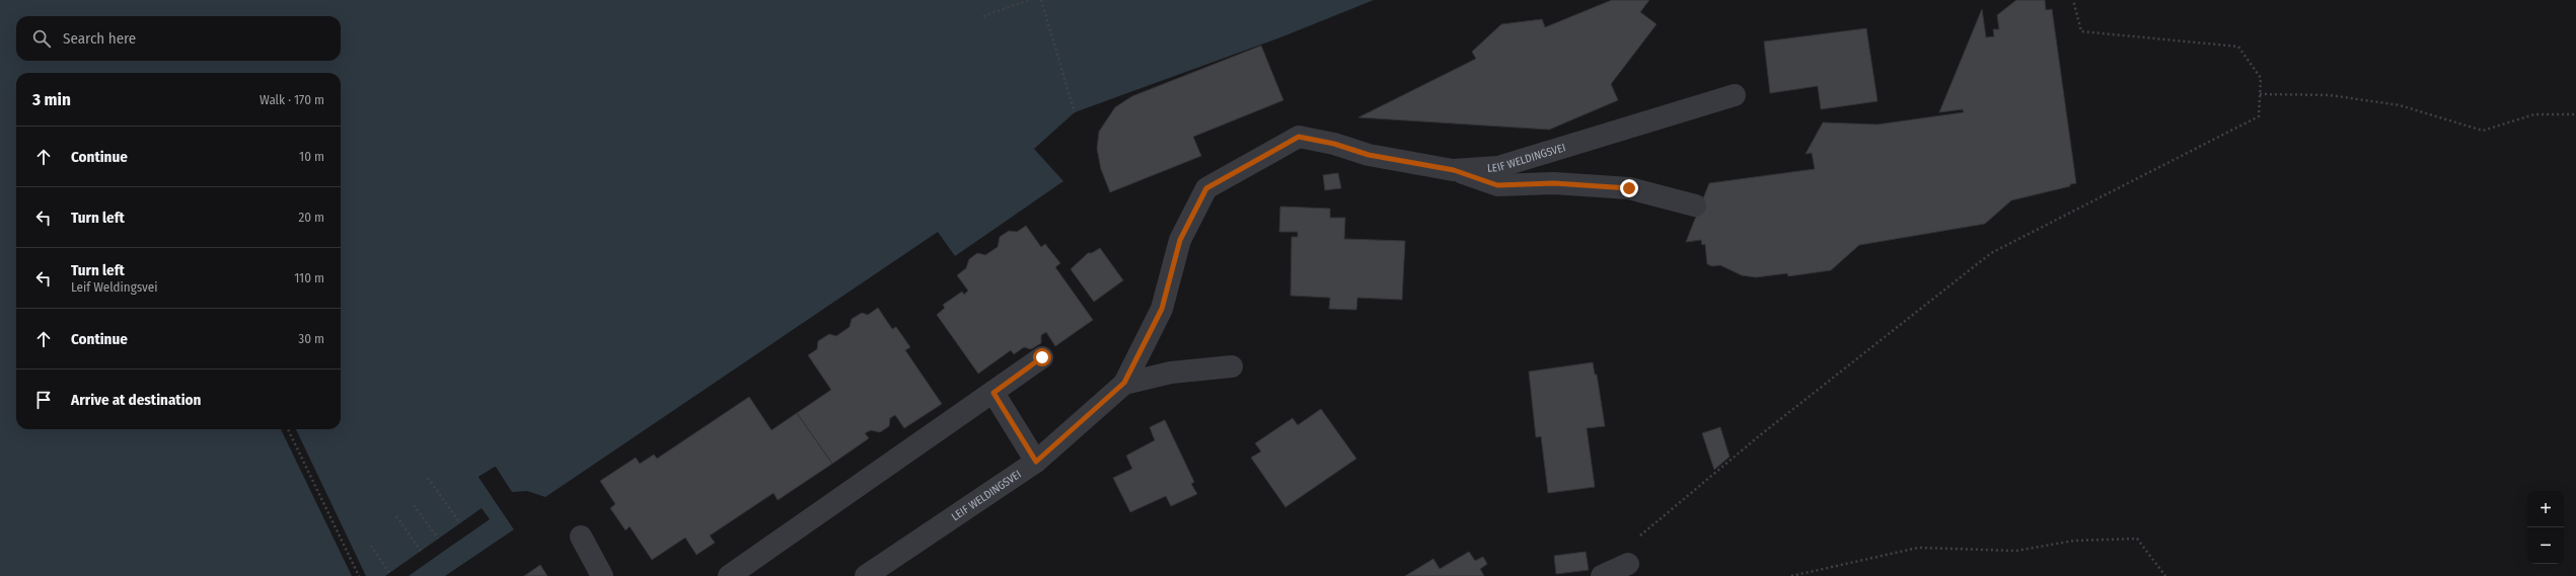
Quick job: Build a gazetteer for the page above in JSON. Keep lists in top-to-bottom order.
{
  "streets": {
    "street": ["LEIF WELDINGSVEI"]
  },
  "page": {
    "search": "Search here",
    "heading": ["3 min", "Walk · 170 m"],
    "list": [
      ["Continue", "10 m"],
      ["Turn left", "20 m"],
      ["Turn left", "Leif Weldingsvei", "110 m"],
      ["Continue", "30 m"],
      "Arrive at destination"
    ],
    "map_buttons": ["+", "−"]
  }
}
